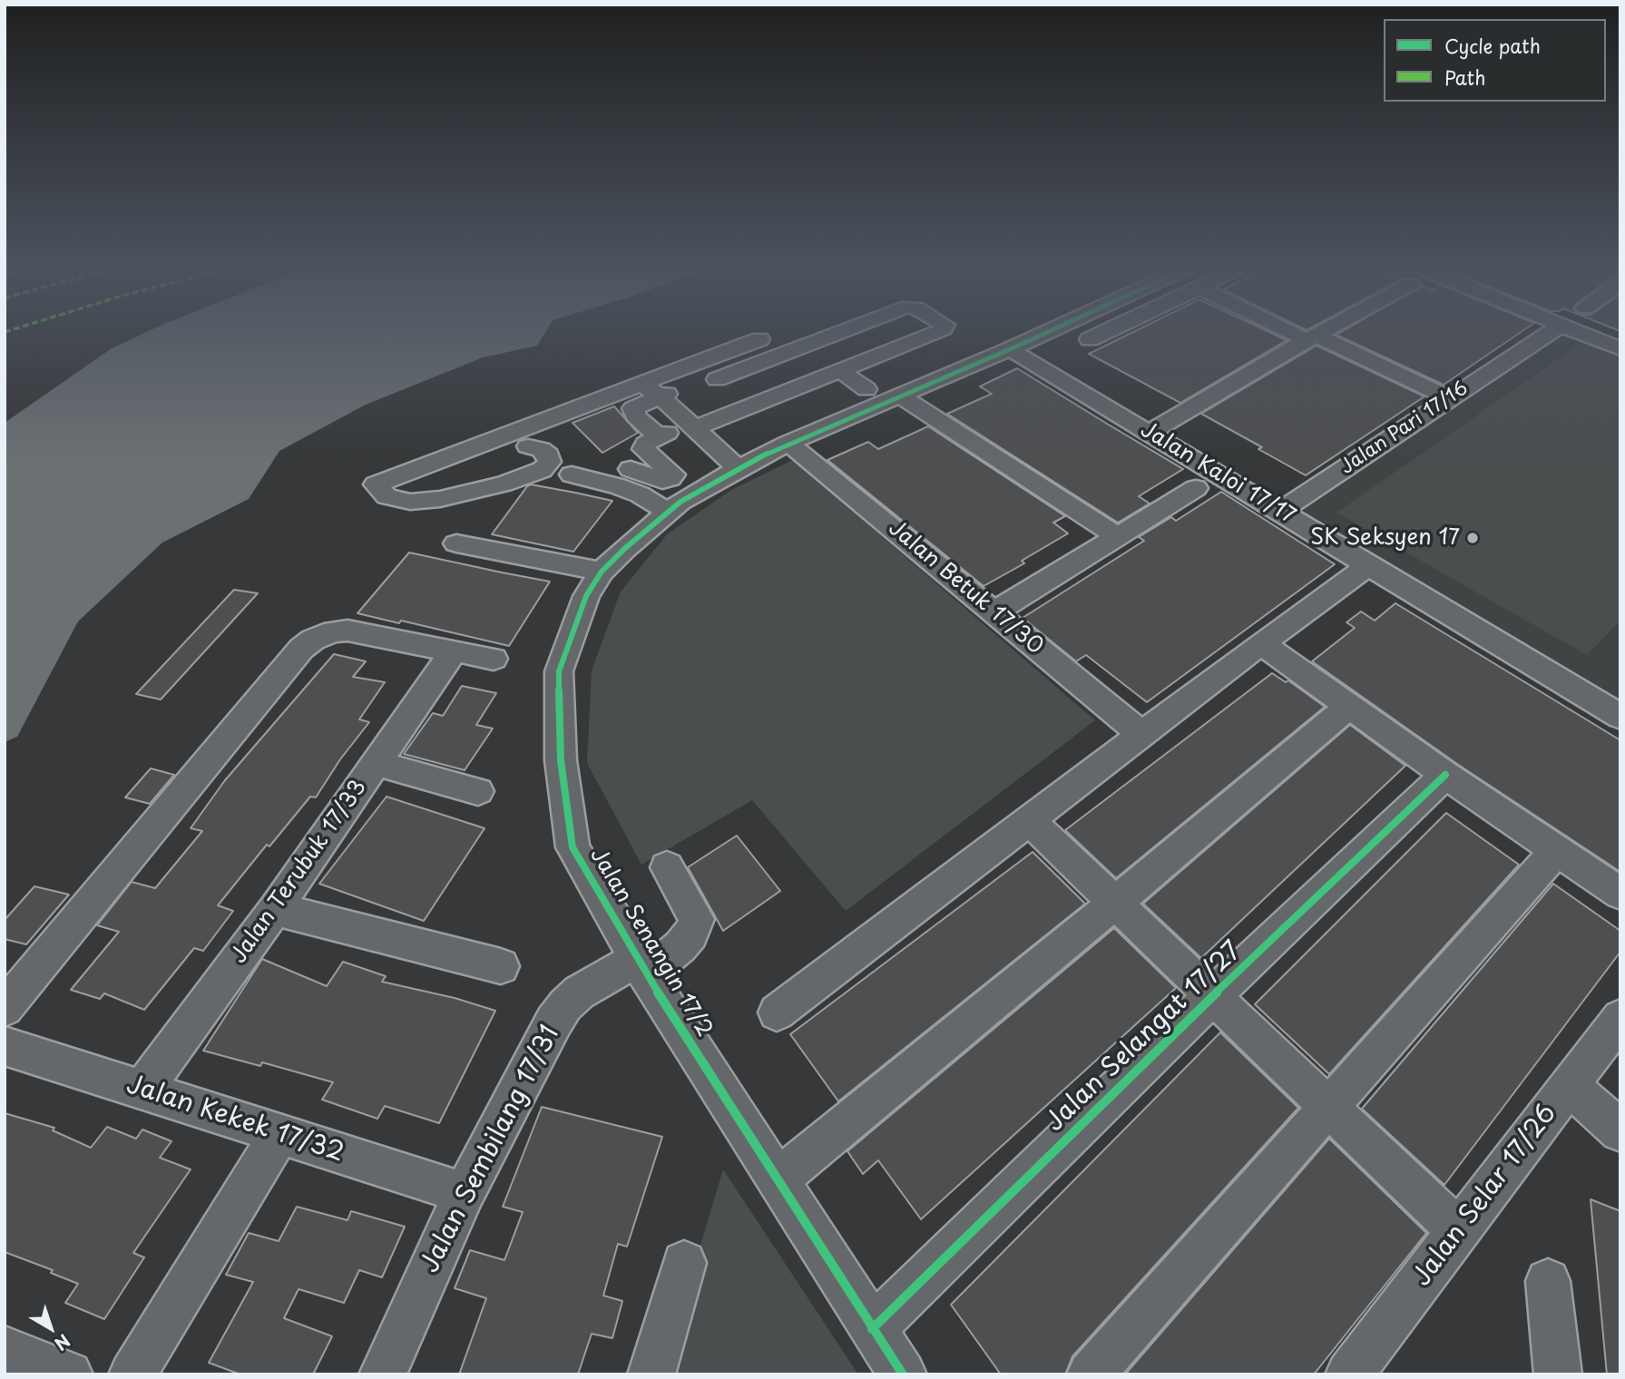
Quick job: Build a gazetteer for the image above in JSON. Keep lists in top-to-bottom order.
{
  "streets": {
    "street": [
      "Jalan Pari 17/16",
      "Jalan Kaloi 17/17",
      "Jalan Betuk 17/30",
      "Jalan Terubuk 17/33",
      "Jalan Senangin 17/2",
      "Jalan Selangat 17/27",
      "Jalan Kekek 17/32",
      "Jalan Sembilang 17/31",
      "Jalan Selar 17/26"
    ]
  },
  "crossings": [
    ["Jalan Pari 17/16", "Jalan Kaloi 17/17"],
    ["Jalan Kaloi 17/17", "Jalan Senangin 17/2"],
    ["Jalan Betuk 17/30", "Jalan Senangin 17/2"],
    ["Jalan Terubuk 17/33", "Jalan Kekek 17/32"],
    ["Jalan Senangin 17/2", "Jalan Selangat 17/27"],
    ["Jalan Senangin 17/2", "Jalan Sembilang 17/31"],
    ["Jalan Kekek 17/32", "Jalan Sembilang 17/31"]
  ],
  "places": ["SK Seksyen 17"],
  "legend": ["Cycle path", "Path"],
  "north": "bottom right"
}
